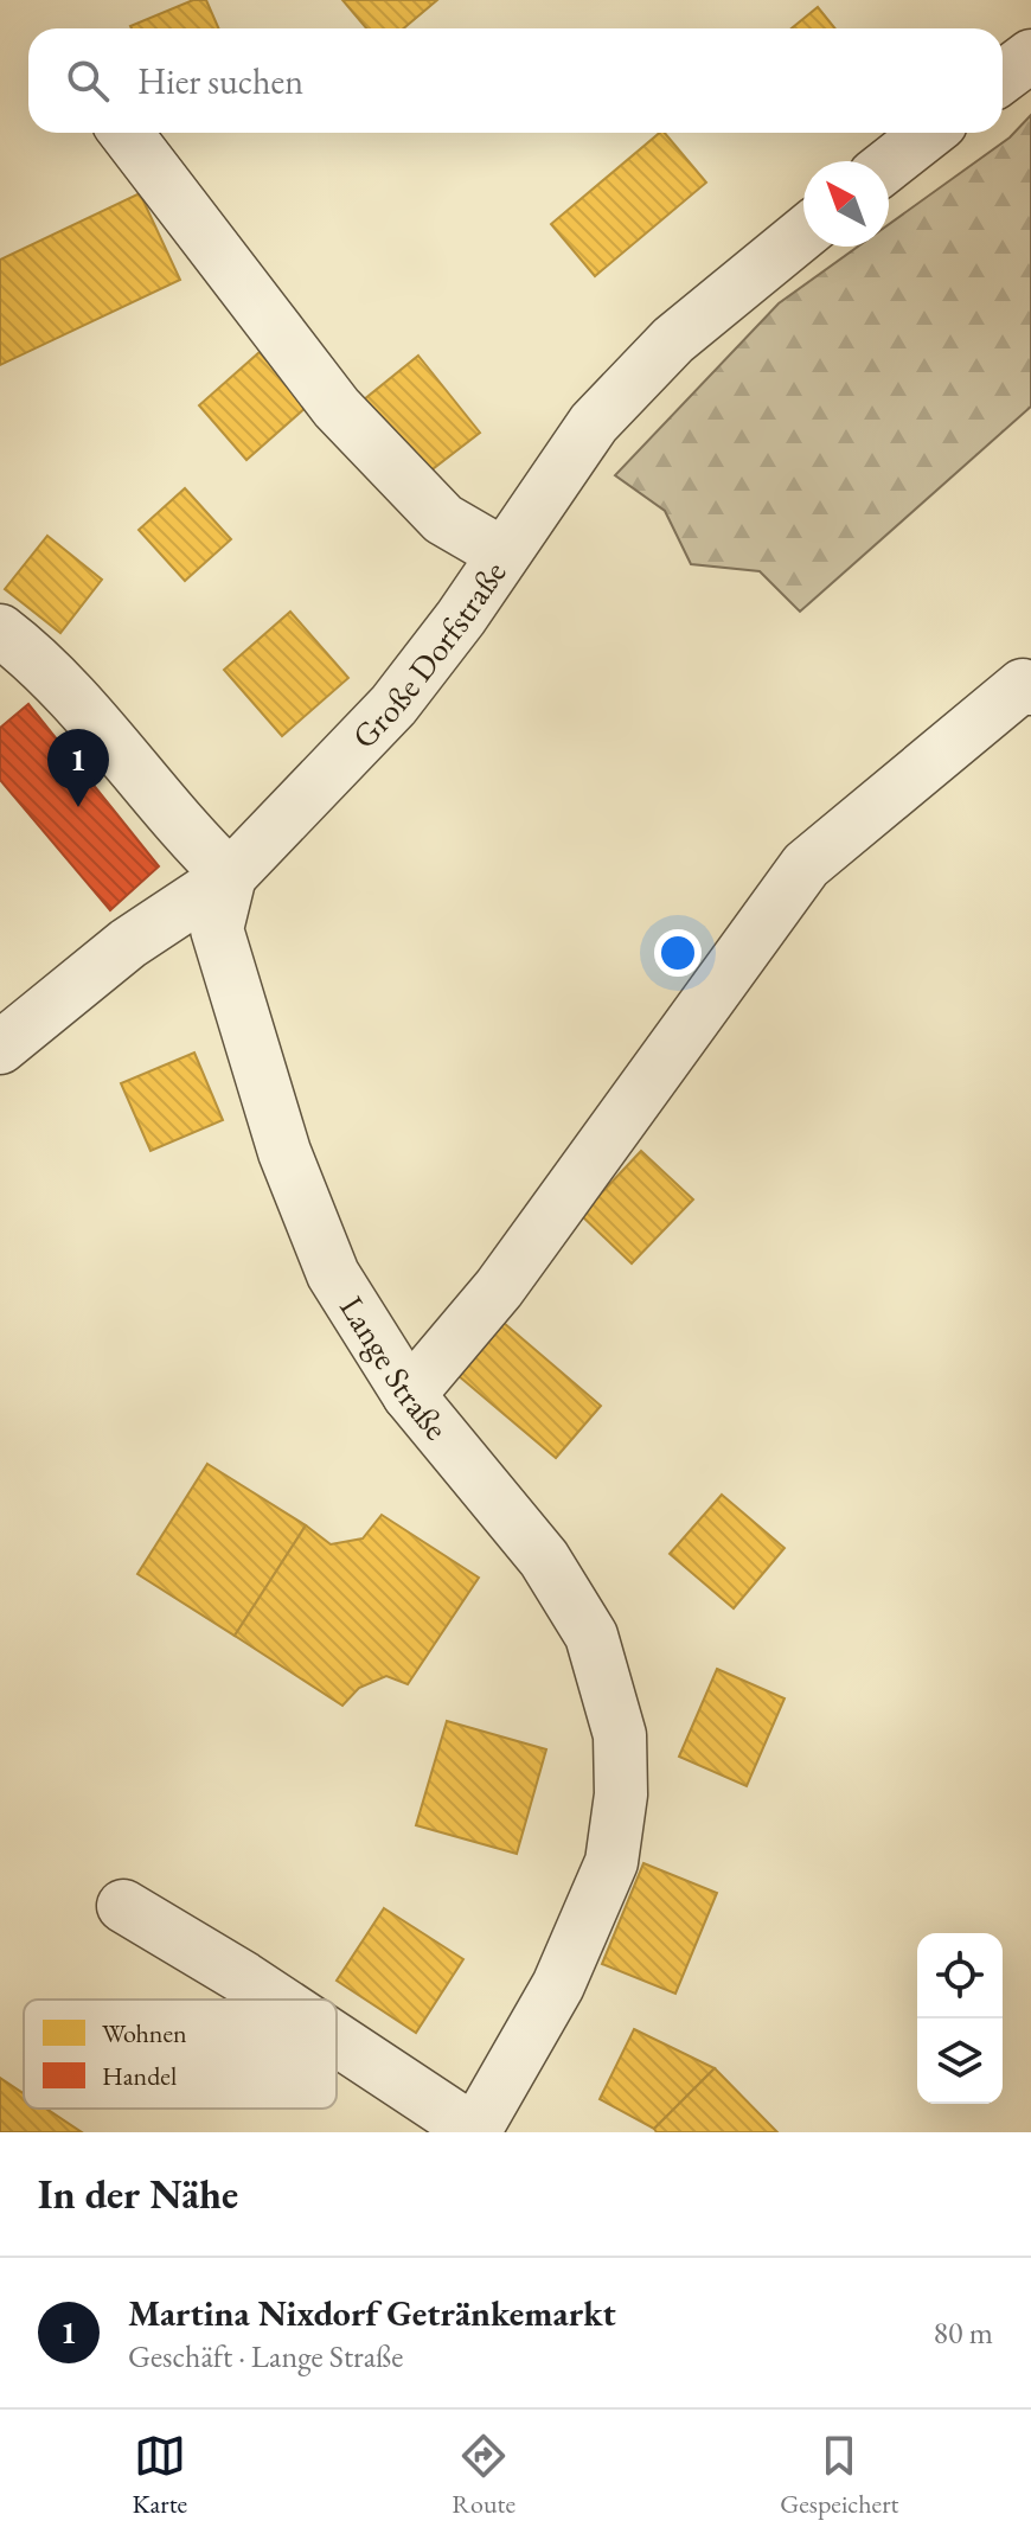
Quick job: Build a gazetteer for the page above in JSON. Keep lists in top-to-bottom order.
{
  "streets": {
    "street": ["Große Dorfstraße", "Lange Straße"]
  },
  "crossings": [
    ["Große Dorfstraße", "Lange Straße"]
  ],
  "legend": ["Wohnen", "Handel"],
  "north": "top left",
  "page": {
    "search": "Hier suchen",
    "pins": "1",
    "heading": "In der Nähe",
    "list": [
      {
        "mark": "1",
        "name": "Martina Nixdorf Getränkemarkt",
        "note": "Geschäft · Lange Straße",
        "value": "80 m"
      }
    ],
    "nav": ["Karte", "Route", "Gespeichert"]
  }
}
